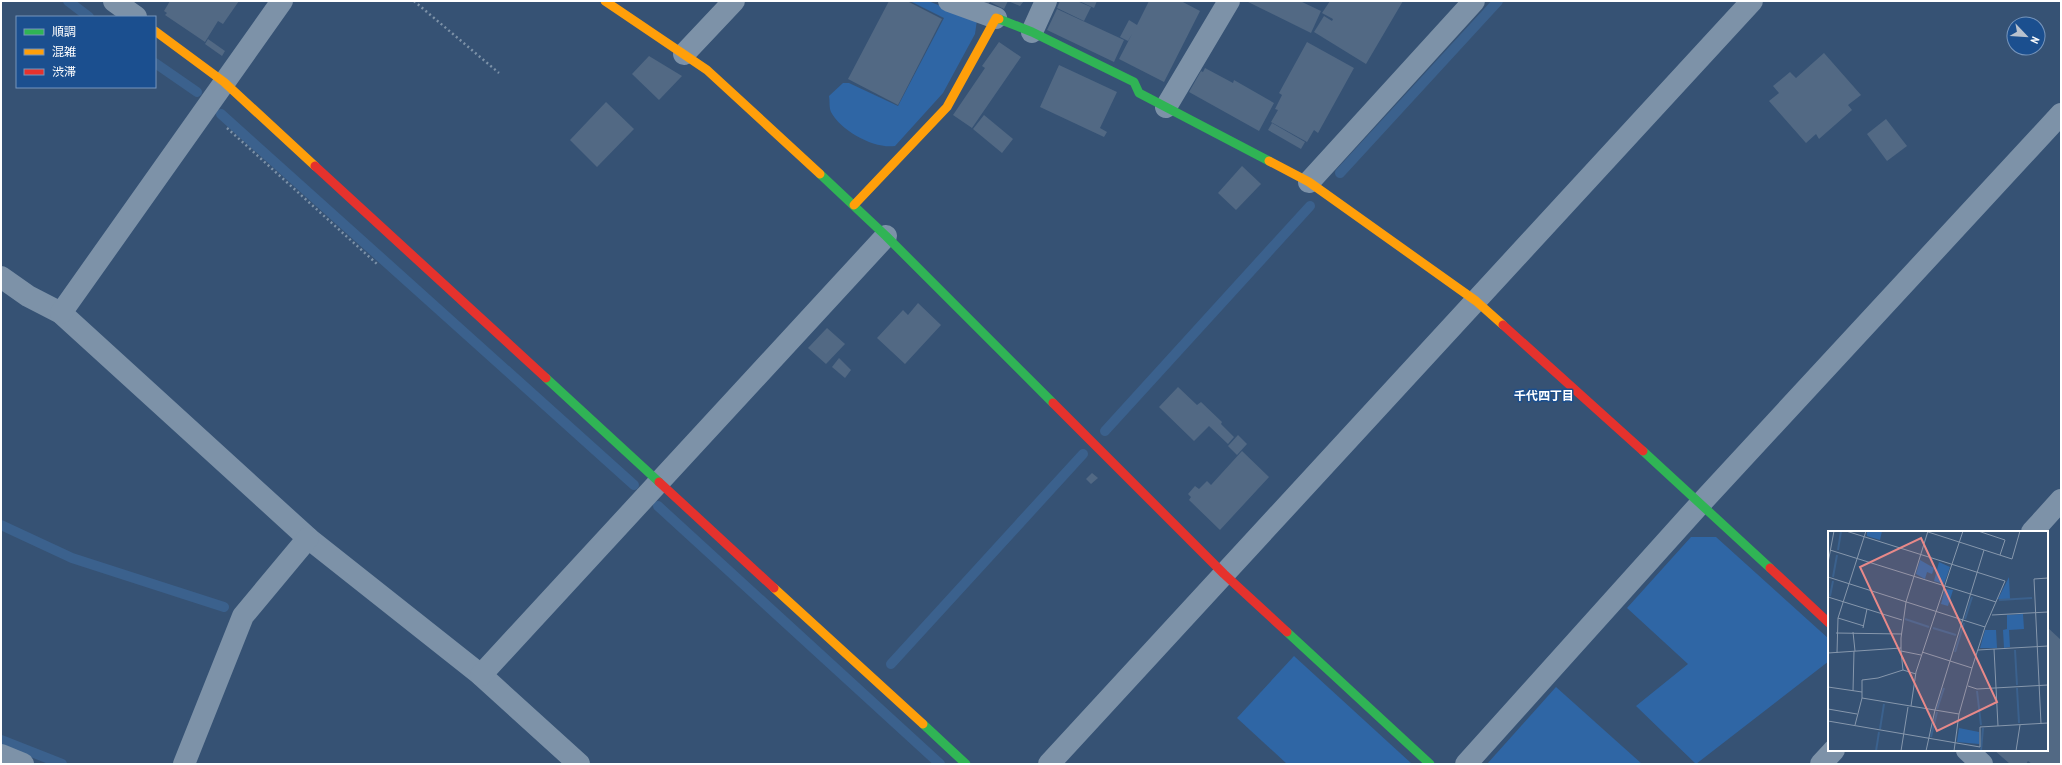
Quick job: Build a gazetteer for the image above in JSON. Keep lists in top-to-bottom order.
{
  "districts": ["千代四丁目"],
  "legend": ["順調", "混雑", "渋滞"],
  "north": "bottom right"
}
